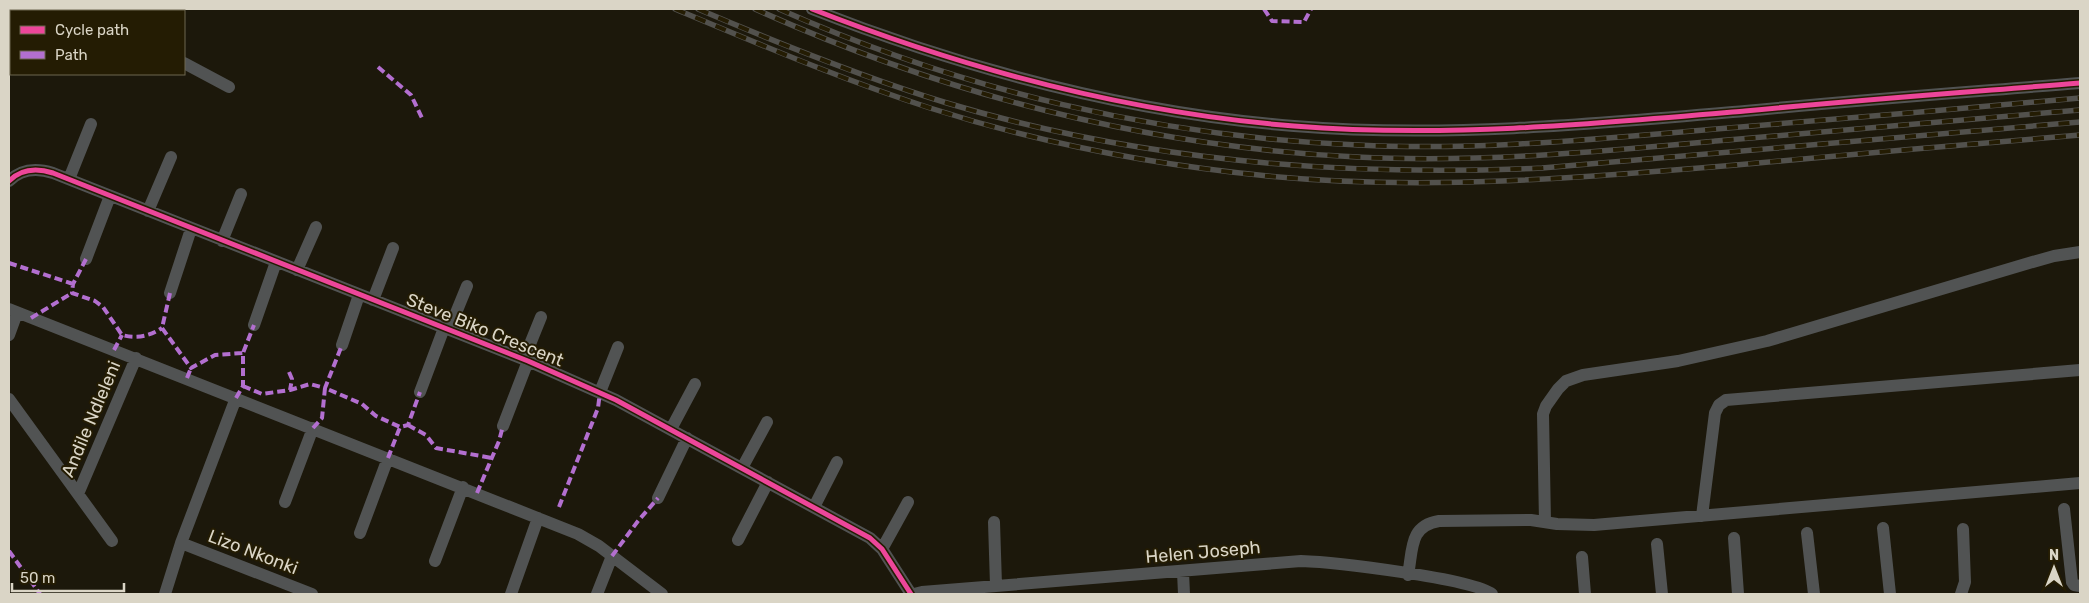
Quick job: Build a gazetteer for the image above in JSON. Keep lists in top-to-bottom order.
{
  "streets": {
    "street": [
      "Steve Biko Crescent",
      "Andile Ndleleni",
      "Lizo Nkonki",
      "Helen Joseph"
    ]
  },
  "crossings": [
    ["Steve Biko Crescent", "Helen Joseph"]
  ],
  "legend": ["Cycle path", "Path"],
  "scale_bar": "50 m",
  "north": "top"
}
